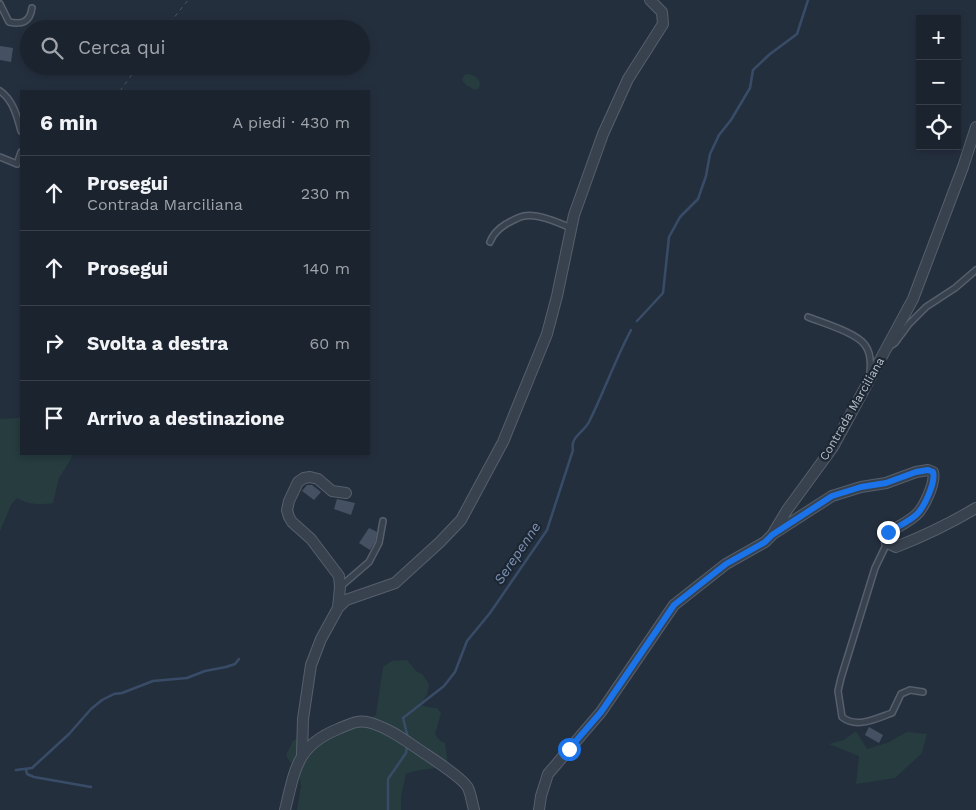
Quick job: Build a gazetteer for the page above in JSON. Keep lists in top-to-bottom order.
{
  "streets": {
    "street": ["Contrada Marciliana"]
  },
  "water": ["Serepenne"],
  "page": {
    "map_buttons": ["+", "−"],
    "search": "Cerca qui",
    "heading": ["6 min", "A piedi · 430 m"],
    "list": [
      ["Prosegui", "Contrada Marciliana", "230 m"],
      ["Prosegui", "140 m"],
      ["Svolta a destra", "60 m"],
      "Arrivo a destinazione"
    ]
  }
}
